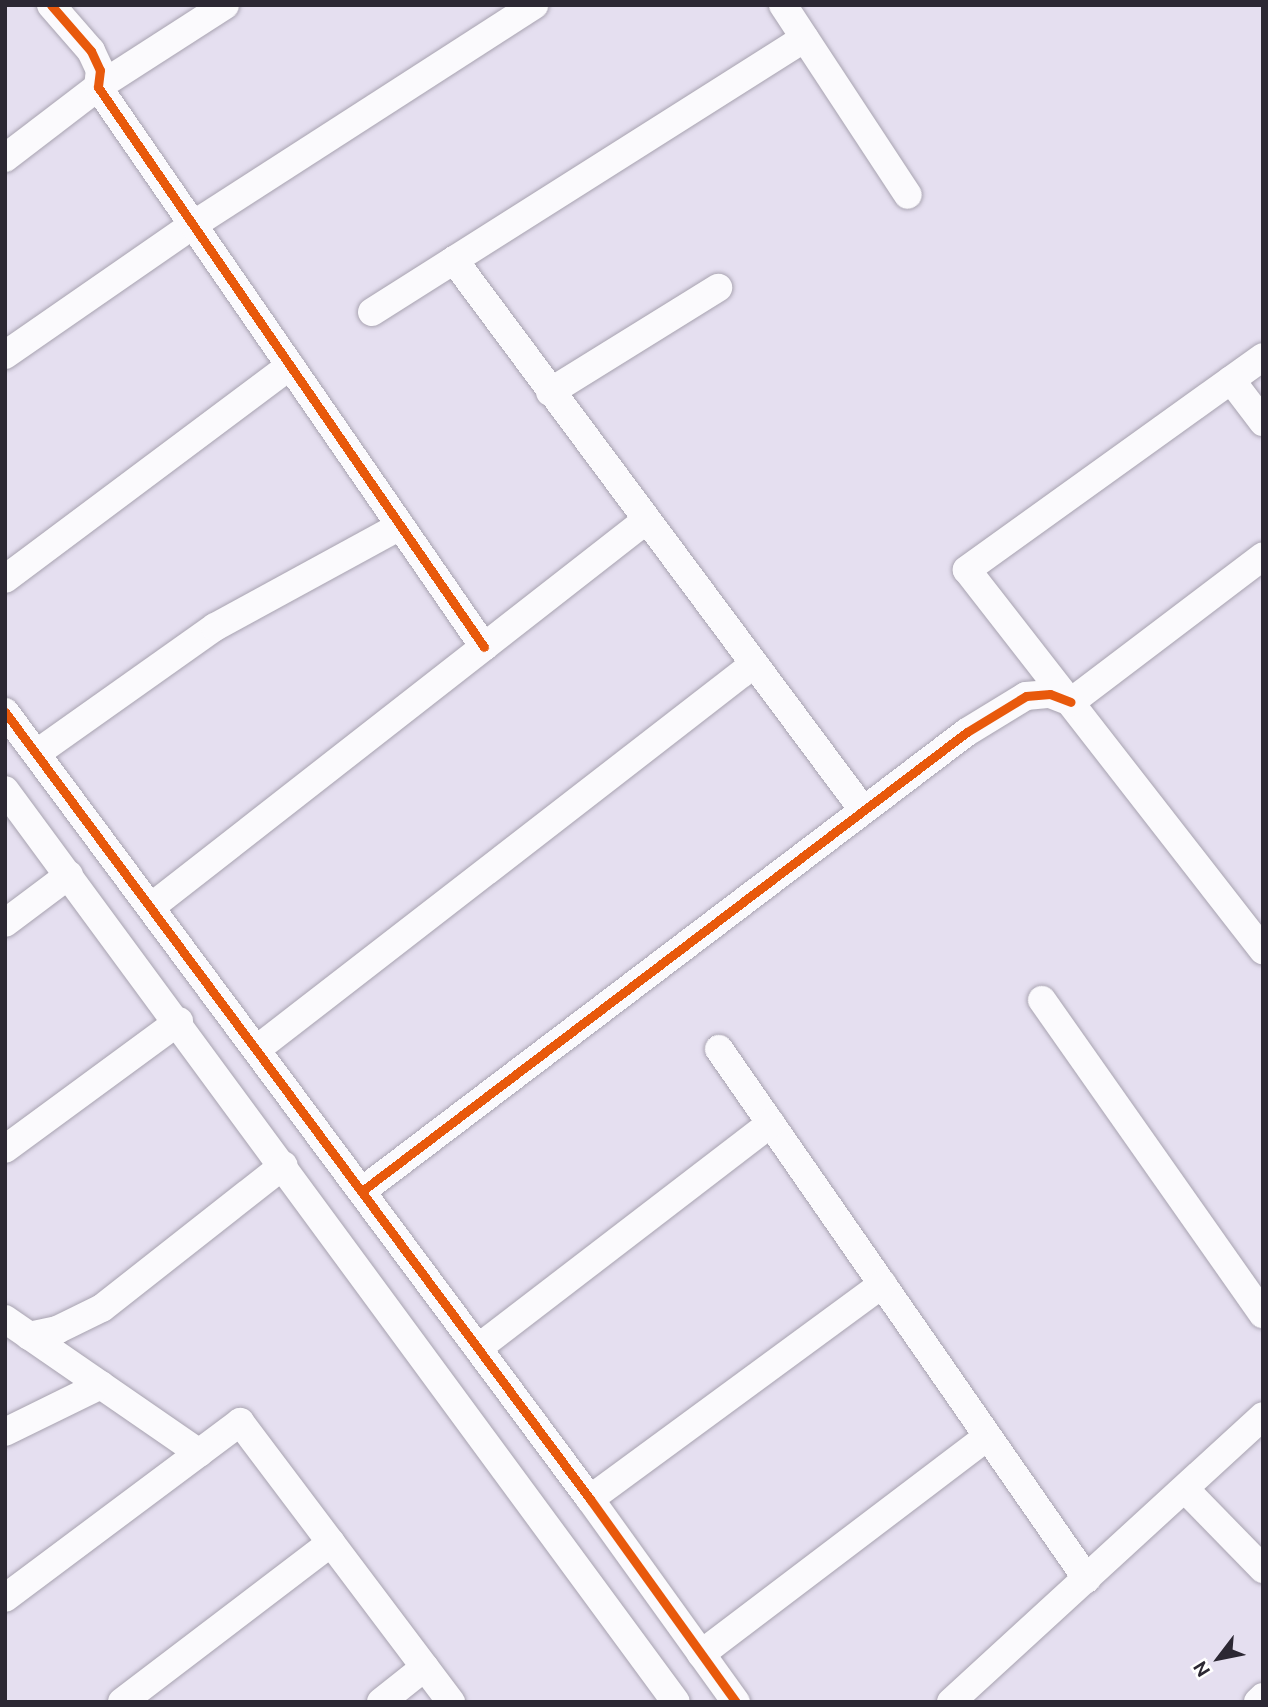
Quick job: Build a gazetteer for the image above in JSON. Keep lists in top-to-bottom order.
{
  "north": "bottom left"
}
